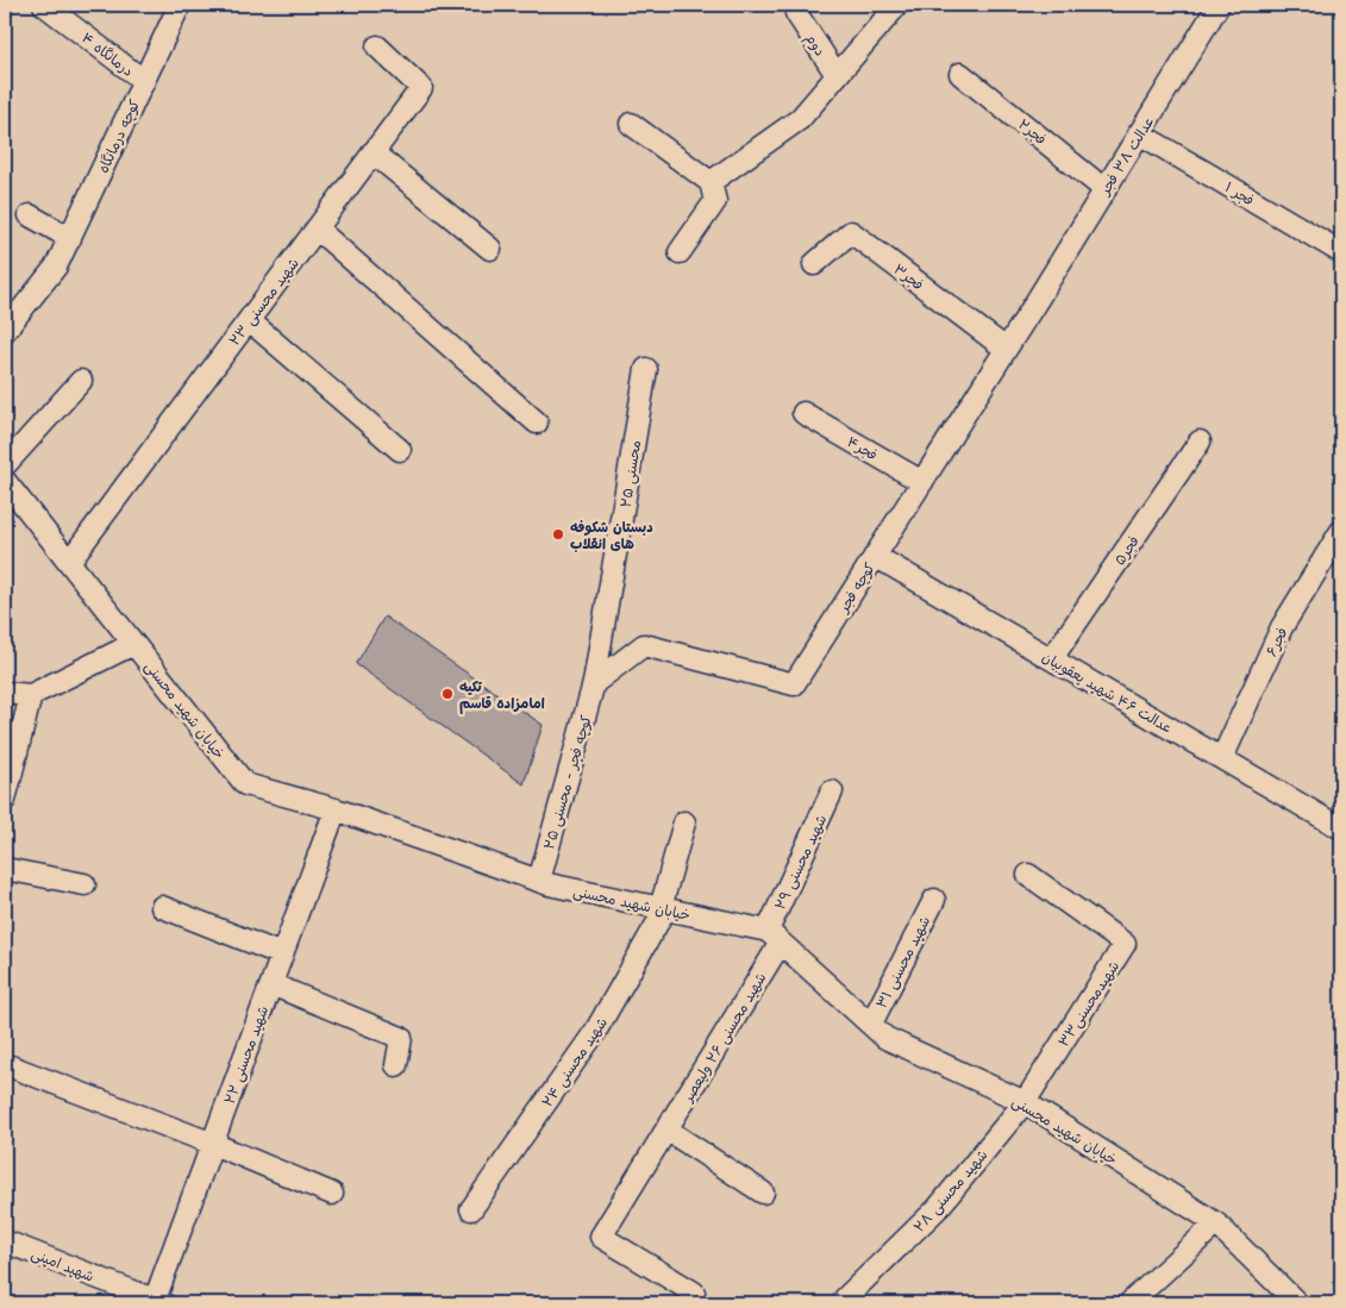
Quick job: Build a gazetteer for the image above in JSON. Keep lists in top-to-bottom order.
{
  "streets": {
    "street": [
      "دوم",
      "درمانگاه ۴",
      "فجر۲",
      "کوچه درمانگاه",
      "عدالت ۳۸ فجر",
      "فجر ۱",
      "فجر۳",
      "شهید محسنی ۲۳",
      "فجر۴",
      "محسنی ۲۵",
      "فجر۵",
      "کوچه فجر",
      "فجر۶",
      "عدالت ۴۶ شهید یعقوبیان",
      "خیابان شهید محسنی",
      "کوچه فجر - محسنی ۲۵",
      "شهید محسنی ۲۹",
      "شهید محسنی ۳۱",
      "شهیدمحسنی۳۳",
      "شهید محسنی ۲۶ ولیعصر",
      "شهید محسنی ۲۲",
      "شهید محسنی ۲۴",
      "شهید محسنی ۲۸",
      "شهید امینی"
    ]
  },
  "crossings": [
    ["درمانگاه ۴", "کوچه درمانگاه"],
    ["فجر۲", "عدالت ۳۸ فجر"],
    ["عدالت ۳۸ فجر", "فجر ۱"],
    ["عدالت ۳۸ فجر", "کوچه فجر"],
    ["فجر۳", "کوچه فجر"],
    ["شهید محسنی ۲۳", "خیابان شهید محسنی"],
    ["فجر۴", "کوچه فجر"],
    ["محسنی ۲۵", "کوچه فجر"],
    ["محسنی ۲۵", "کوچه فجر - محسنی ۲۵"],
    ["فجر۵", "عدالت ۴۶ شهید یعقوبیان"],
    ["کوچه فجر", "عدالت ۴۶ شهید یعقوبیان"],
    ["کوچه فجر", "کوچه فجر - محسنی ۲۵"],
    ["فجر۶", "عدالت ۴۶ شهید یعقوبیان"],
    ["خیابان شهید محسنی", "کوچه فجر - محسنی ۲۵"],
    ["خیابان شهید محسنی", "شهید محسنی ۲۹"],
    ["خیابان شهید محسنی", "شهید محسنی ۳۱"],
    ["خیابان شهید محسنی", "شهیدمحسنی۳۳"],
    ["خیابان شهید محسنی", "شهید محسنی ۲۶ ولیعصر"],
    ["خیابان شهید محسنی", "شهید محسنی ۲۲"],
    ["خیابان شهید محسنی", "شهید محسنی ۲۴"],
    ["خیابان شهید محسنی", "شهید محسنی ۲۸"],
    ["شهید محسنی ۲۹", "شهید محسنی ۲۶ ولیعصر"],
    ["شهیدمحسنی۳۳", "شهید محسنی ۲۸"],
    ["شهید محسنی ۲۲", "شهید امینی"]
  ],
  "places": ["دبستان شکوفه های انقلاب", "تکیه امامزاده قاسم"]
}
